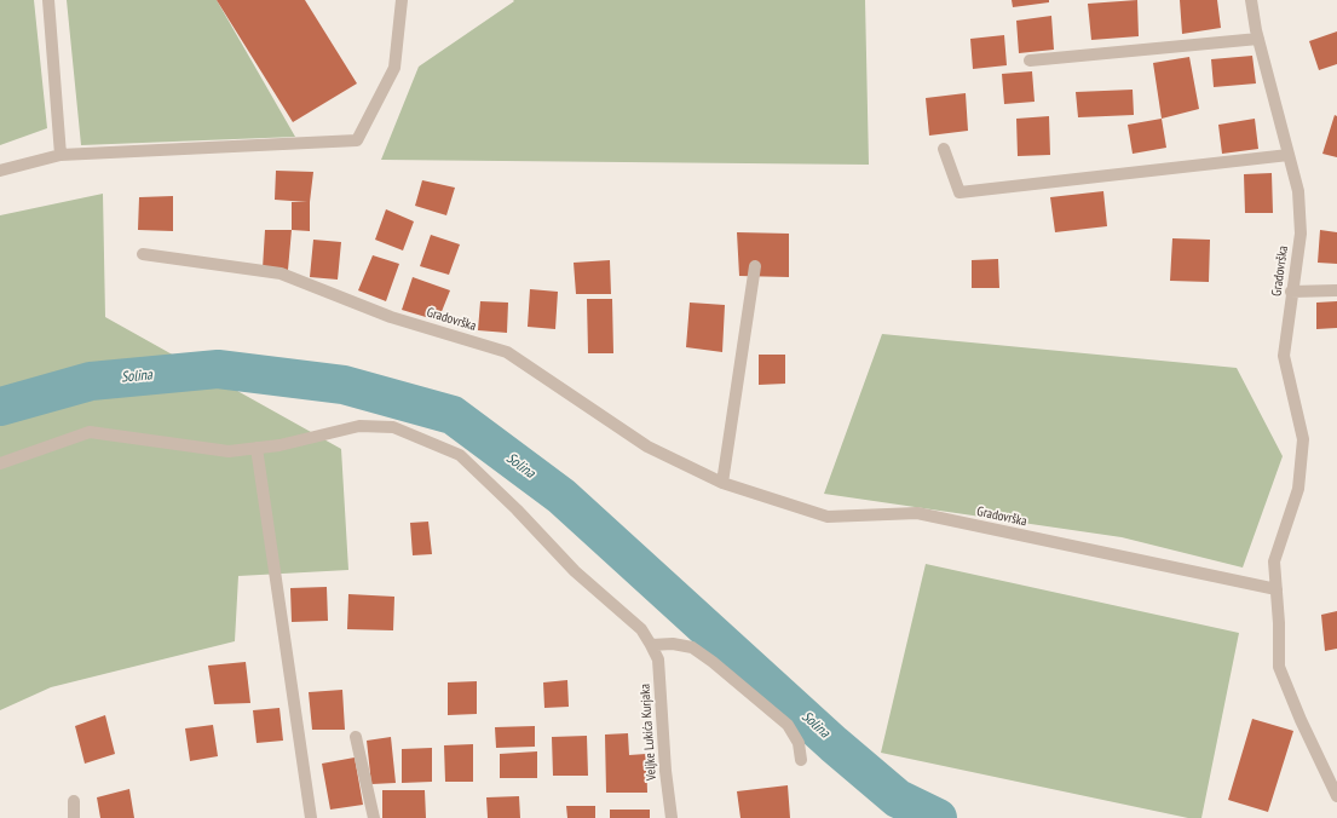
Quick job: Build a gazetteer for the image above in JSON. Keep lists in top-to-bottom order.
{
  "streets": {
    "street": ["Gradovrška", "Veljke Lukića Kurjaka"]
  },
  "water": ["Solina"]
}
